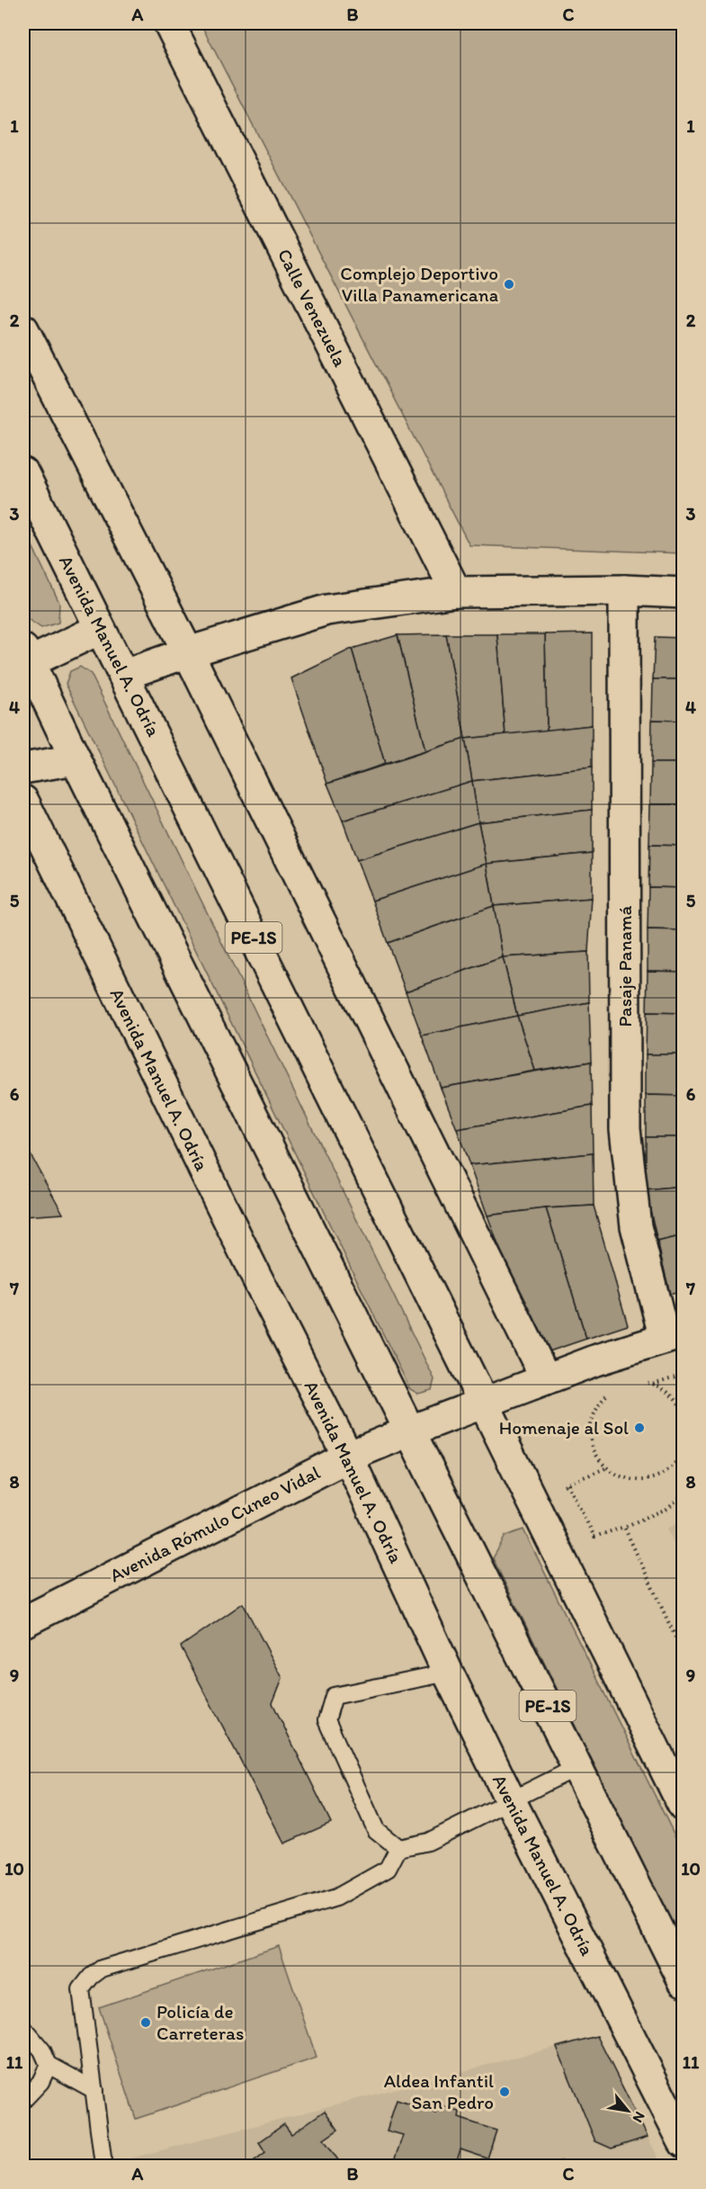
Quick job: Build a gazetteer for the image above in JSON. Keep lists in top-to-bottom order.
{
  "streets": {
    "main road": [
      "Calle Venezuela",
      "Avenida Manuel A. Odría",
      "PE-1S",
      "Pasaje Panamá",
      "Avenida Rómulo Cuneo Vidal"
    ]
  },
  "crossings": [
    ["Avenida Manuel A. Odría", "Avenida Rómulo Cuneo Vidal"],
    ["PE-1S", "Avenida Rómulo Cuneo Vidal"],
    ["Pasaje Panamá", "Avenida Rómulo Cuneo Vidal"]
  ],
  "places": [
    "Complejo Deportivo Villa Panamericana",
    "Homenaje al Sol",
    "Policía de Carreteras",
    "Aldea Infantil San Pedro"
  ],
  "north": "bottom right",
  "grid": {
    "columns": ["A", "B", "C"],
    "rows": [
      "1",
      "2",
      "3",
      "4",
      "5",
      "6",
      "7",
      "8",
      "9",
      "10",
      "11"
    ]
  }
}
